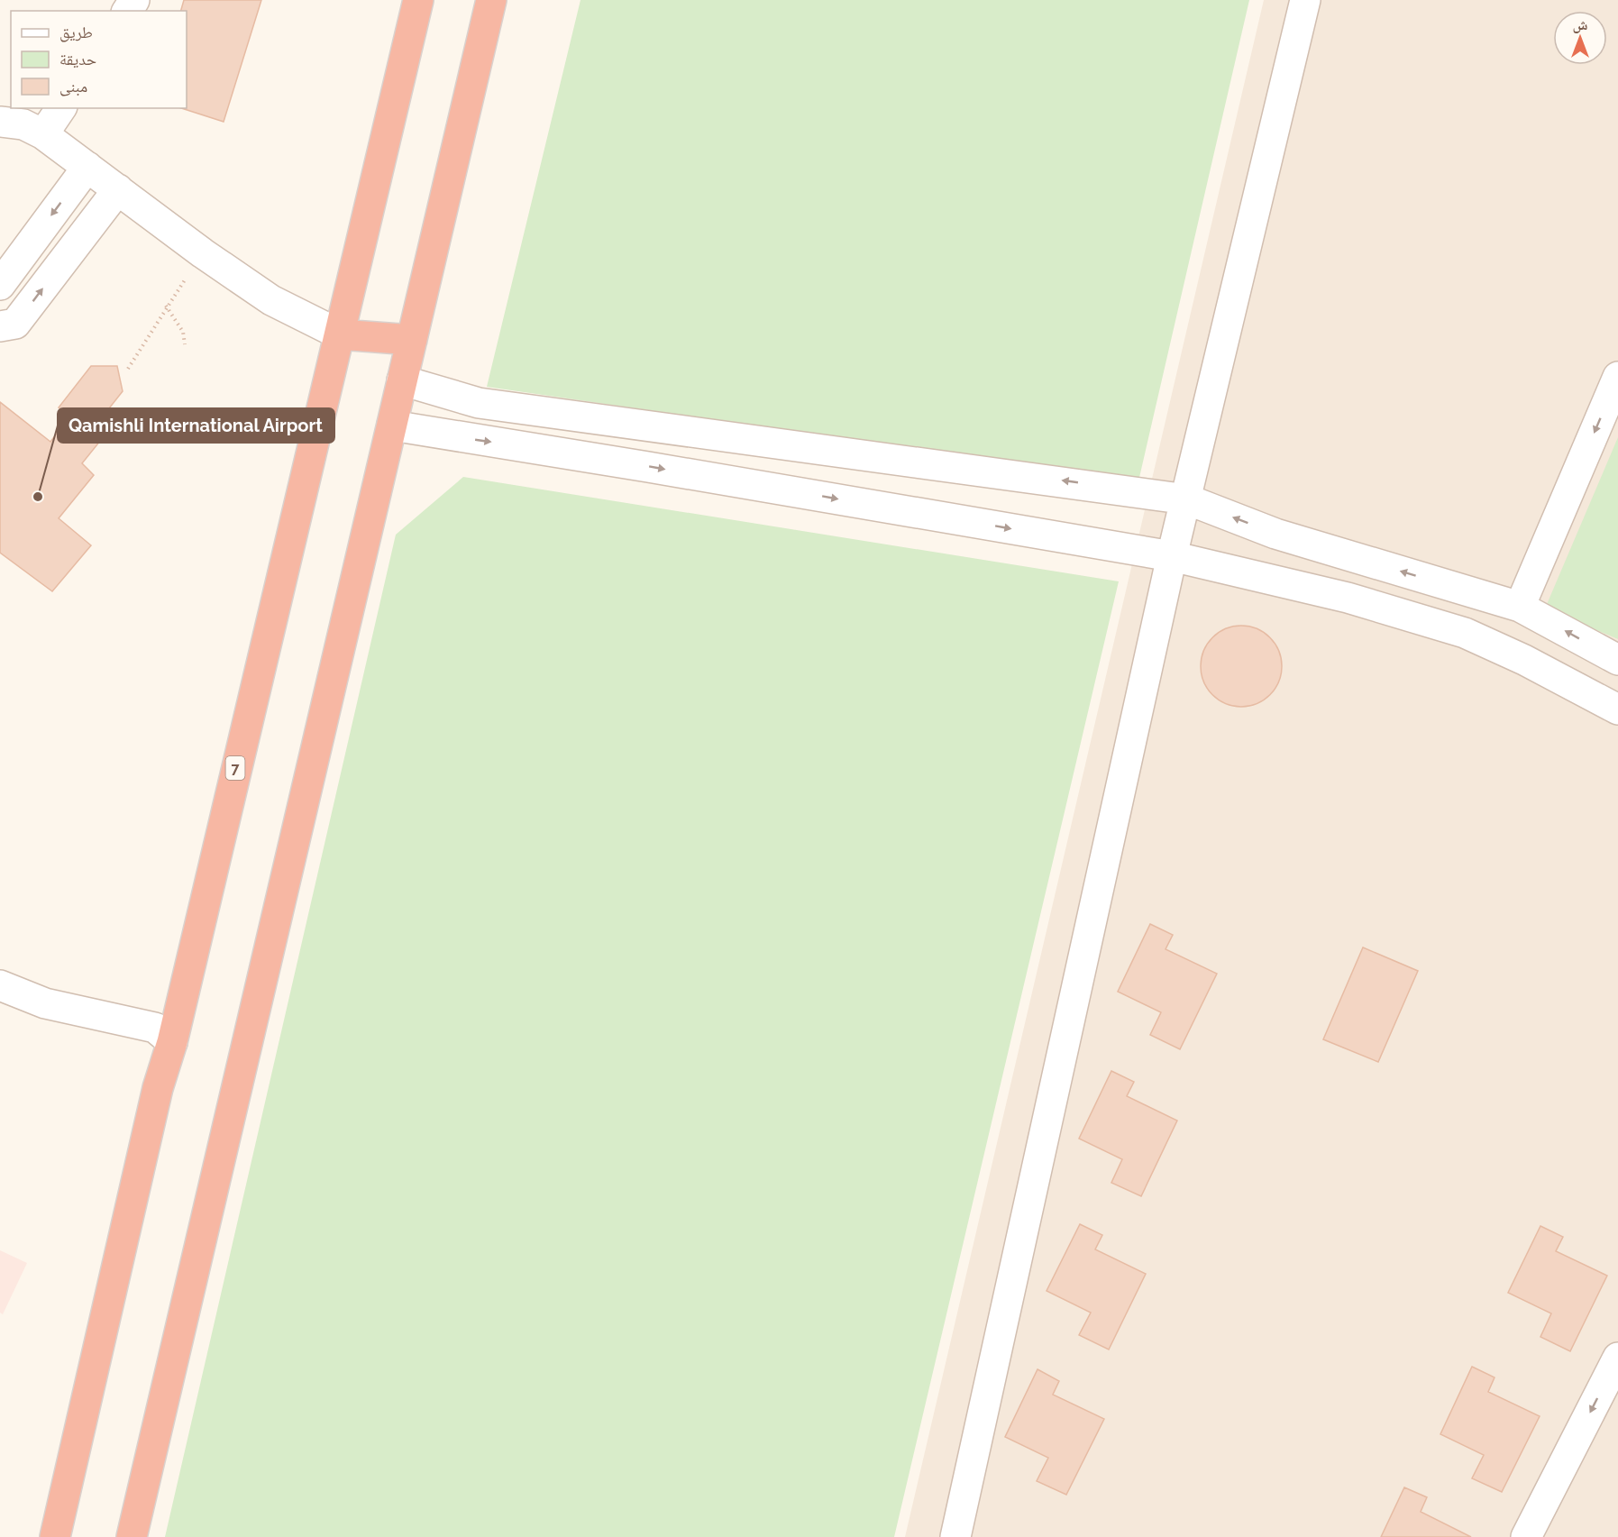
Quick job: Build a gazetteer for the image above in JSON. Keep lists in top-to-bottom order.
{
  "streets": {
    "highway": ["7"]
  },
  "places": ["Qamishli International Airport"],
  "legend": ["طريق", "حديقة", "مبنى"],
  "north": "top"
}
